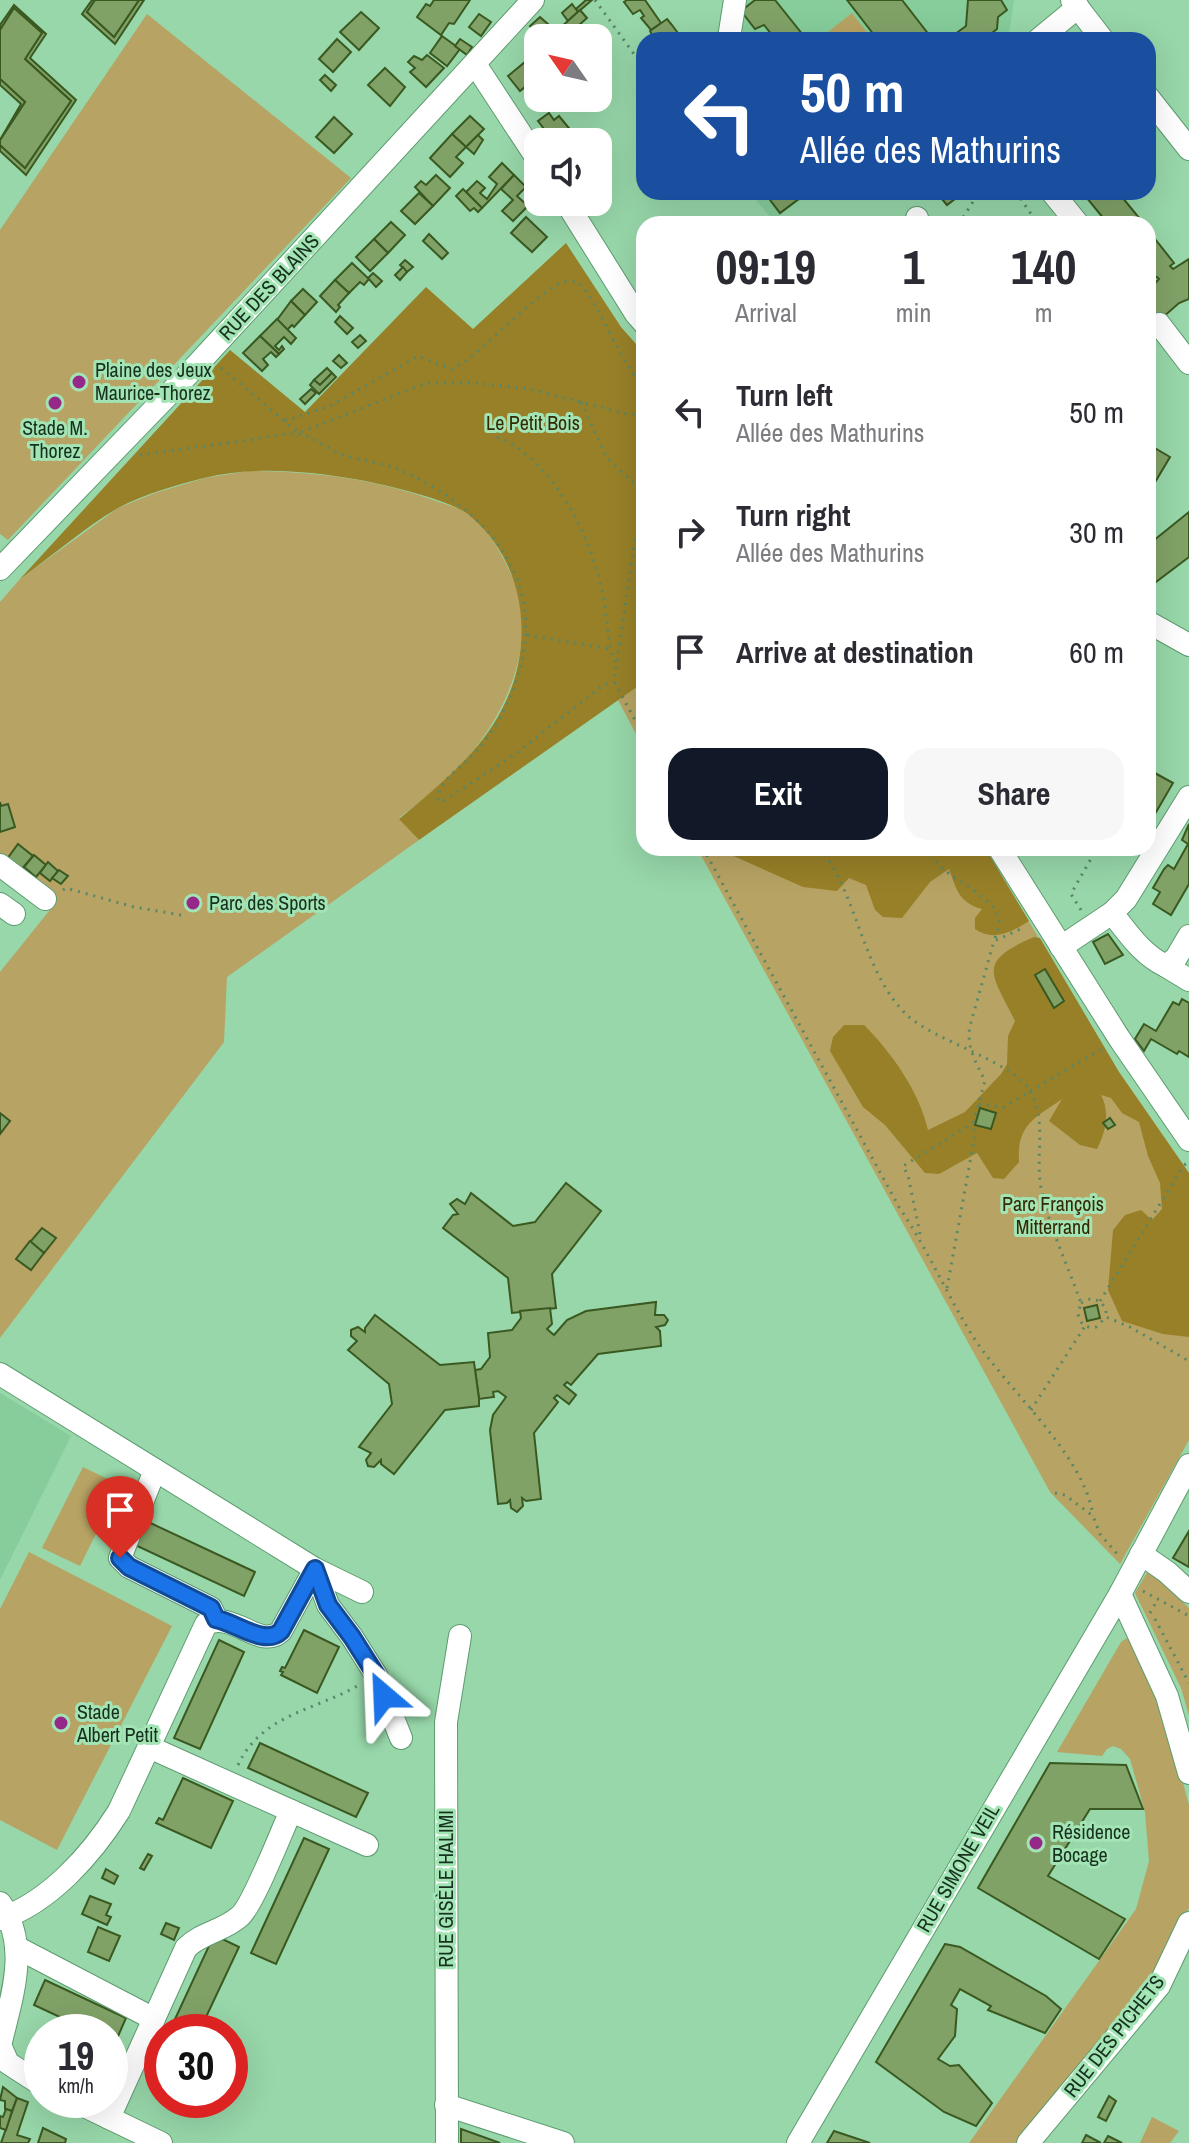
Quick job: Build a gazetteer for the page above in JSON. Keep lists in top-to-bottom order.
{
  "streets": {
    "street": [
      "RUE DES BLAINS",
      "RUE SIMONE VEIL",
      "RUE GISÈLE HALIMI",
      "RUE DES PICHETS"
    ]
  },
  "parks": ["Le Petit Bois", "Parc François Mitterrand"],
  "places": [
    "Plaine des Jeux Maurice-Thorez",
    "Stade M. Thorez",
    "Parc des Sports",
    "Stade Albert Petit",
    "Résidence Bocage"
  ],
  "north": "top left",
  "page": {
    "turn": ["50 m", "Allée des Mathurins"],
    "eta": [
      "09:19",
      "Arrival",
      "1",
      "min",
      "140",
      "m"
    ],
    "list": [
      {
        "name": "Turn left",
        "note": "Allée des Mathurins",
        "value": "50 m"
      },
      {
        "name": "Turn right",
        "note": "Allée des Mathurins",
        "value": "30 m"
      },
      {
        "name": "Arrive at destination",
        "value": "60 m"
      }
    ],
    "buttons": ["Exit", "Share"],
    "speed": "19 km/h",
    "limit": "30"
  }
}
